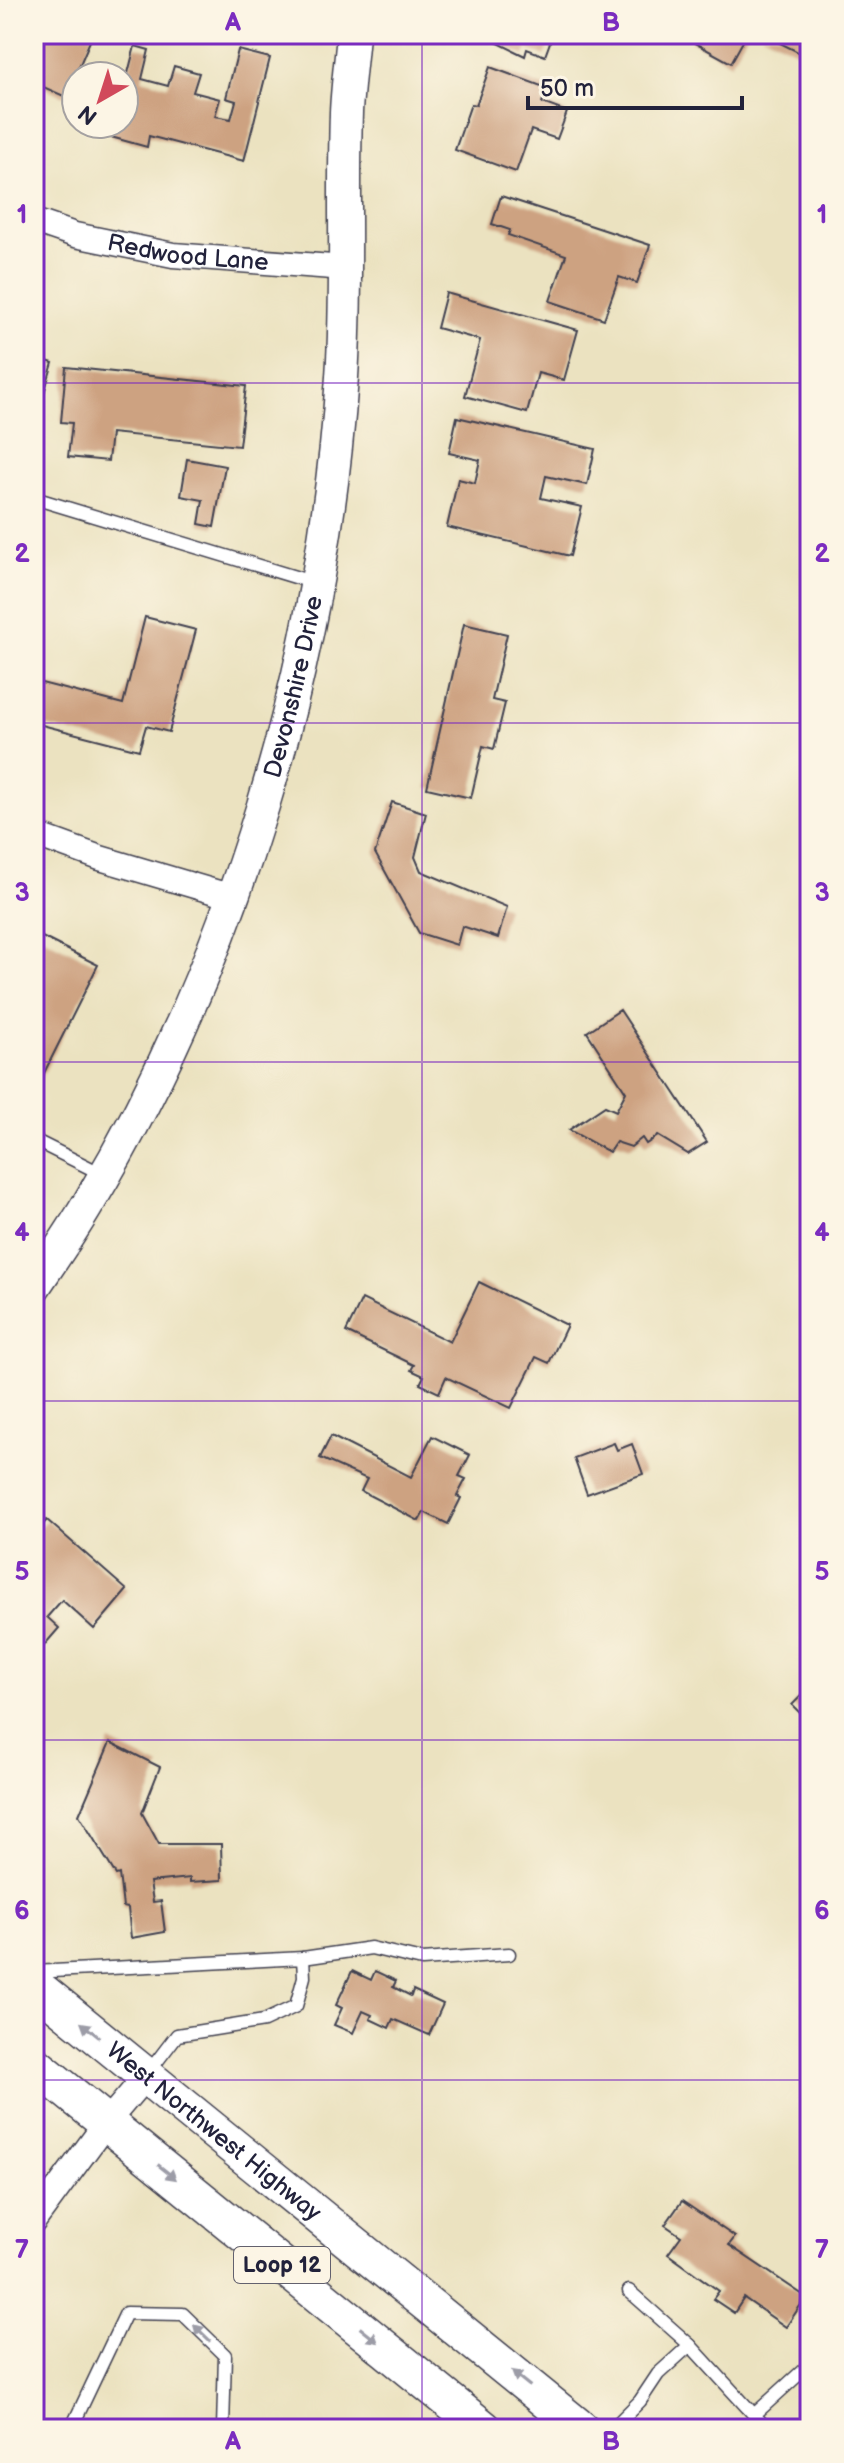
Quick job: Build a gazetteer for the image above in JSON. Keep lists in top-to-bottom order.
{
  "streets": {
    "main road": ["West Northwest Highway", "Loop 12"],
    "street": ["Redwood Lane", "Devonshire Drive"]
  },
  "crossings": [
    ["Redwood Lane", "Devonshire Drive"]
  ],
  "scale_bar": "50 m",
  "north": "bottom left",
  "grid": {
    "columns": ["A", "B"],
    "rows": [
      "1",
      "2",
      "3",
      "4",
      "5",
      "6",
      "7"
    ]
  }
}
